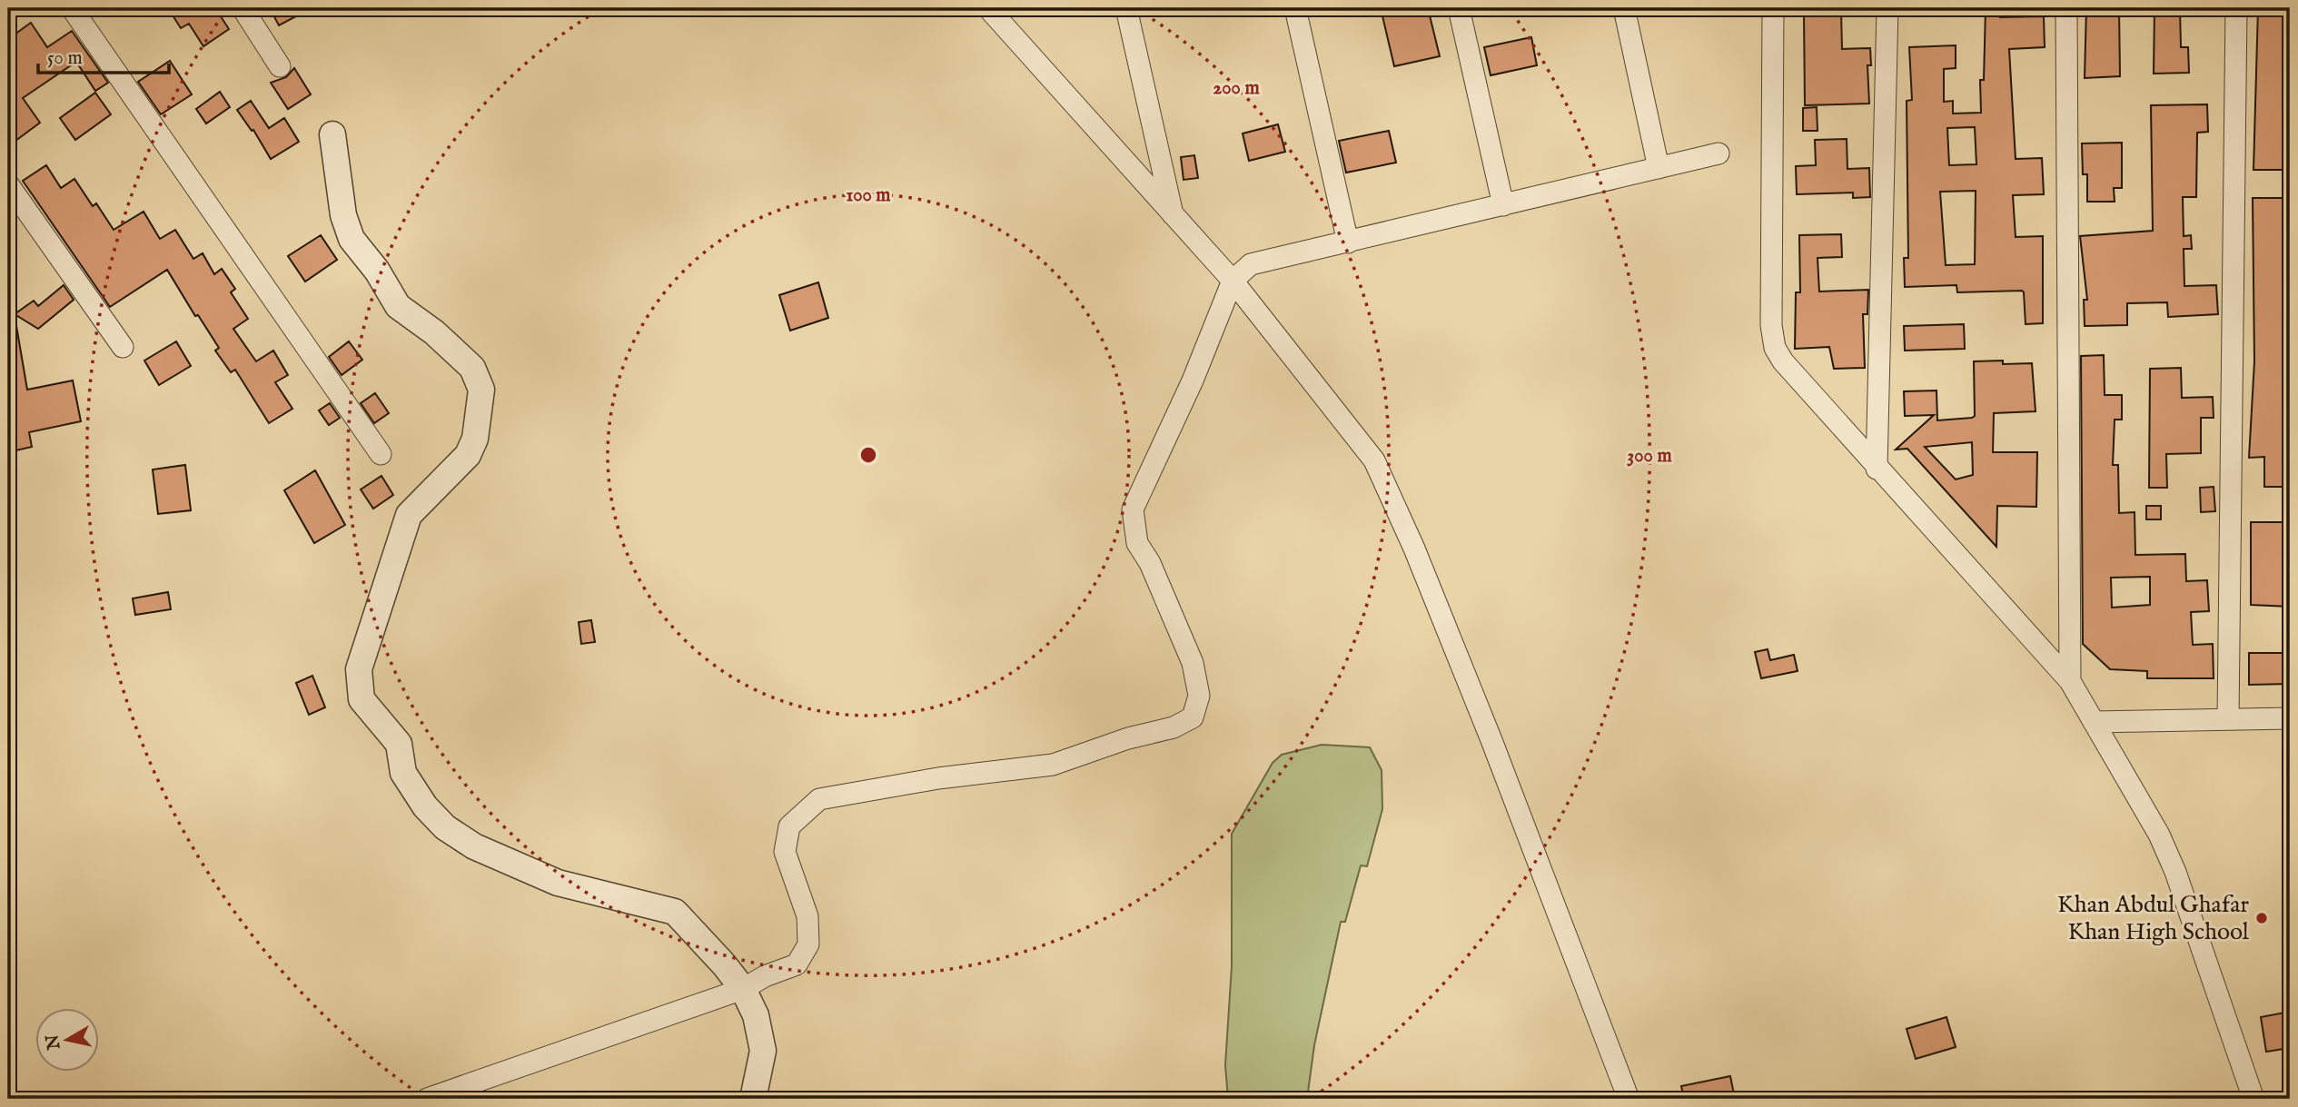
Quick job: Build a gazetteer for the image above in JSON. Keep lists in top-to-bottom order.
{
  "places": ["Khan Abdul Ghafar Khan High School"],
  "scale_bar": "50 m",
  "north": "left",
  "rings": ["200 m", "100 m", "300 m"]
}
